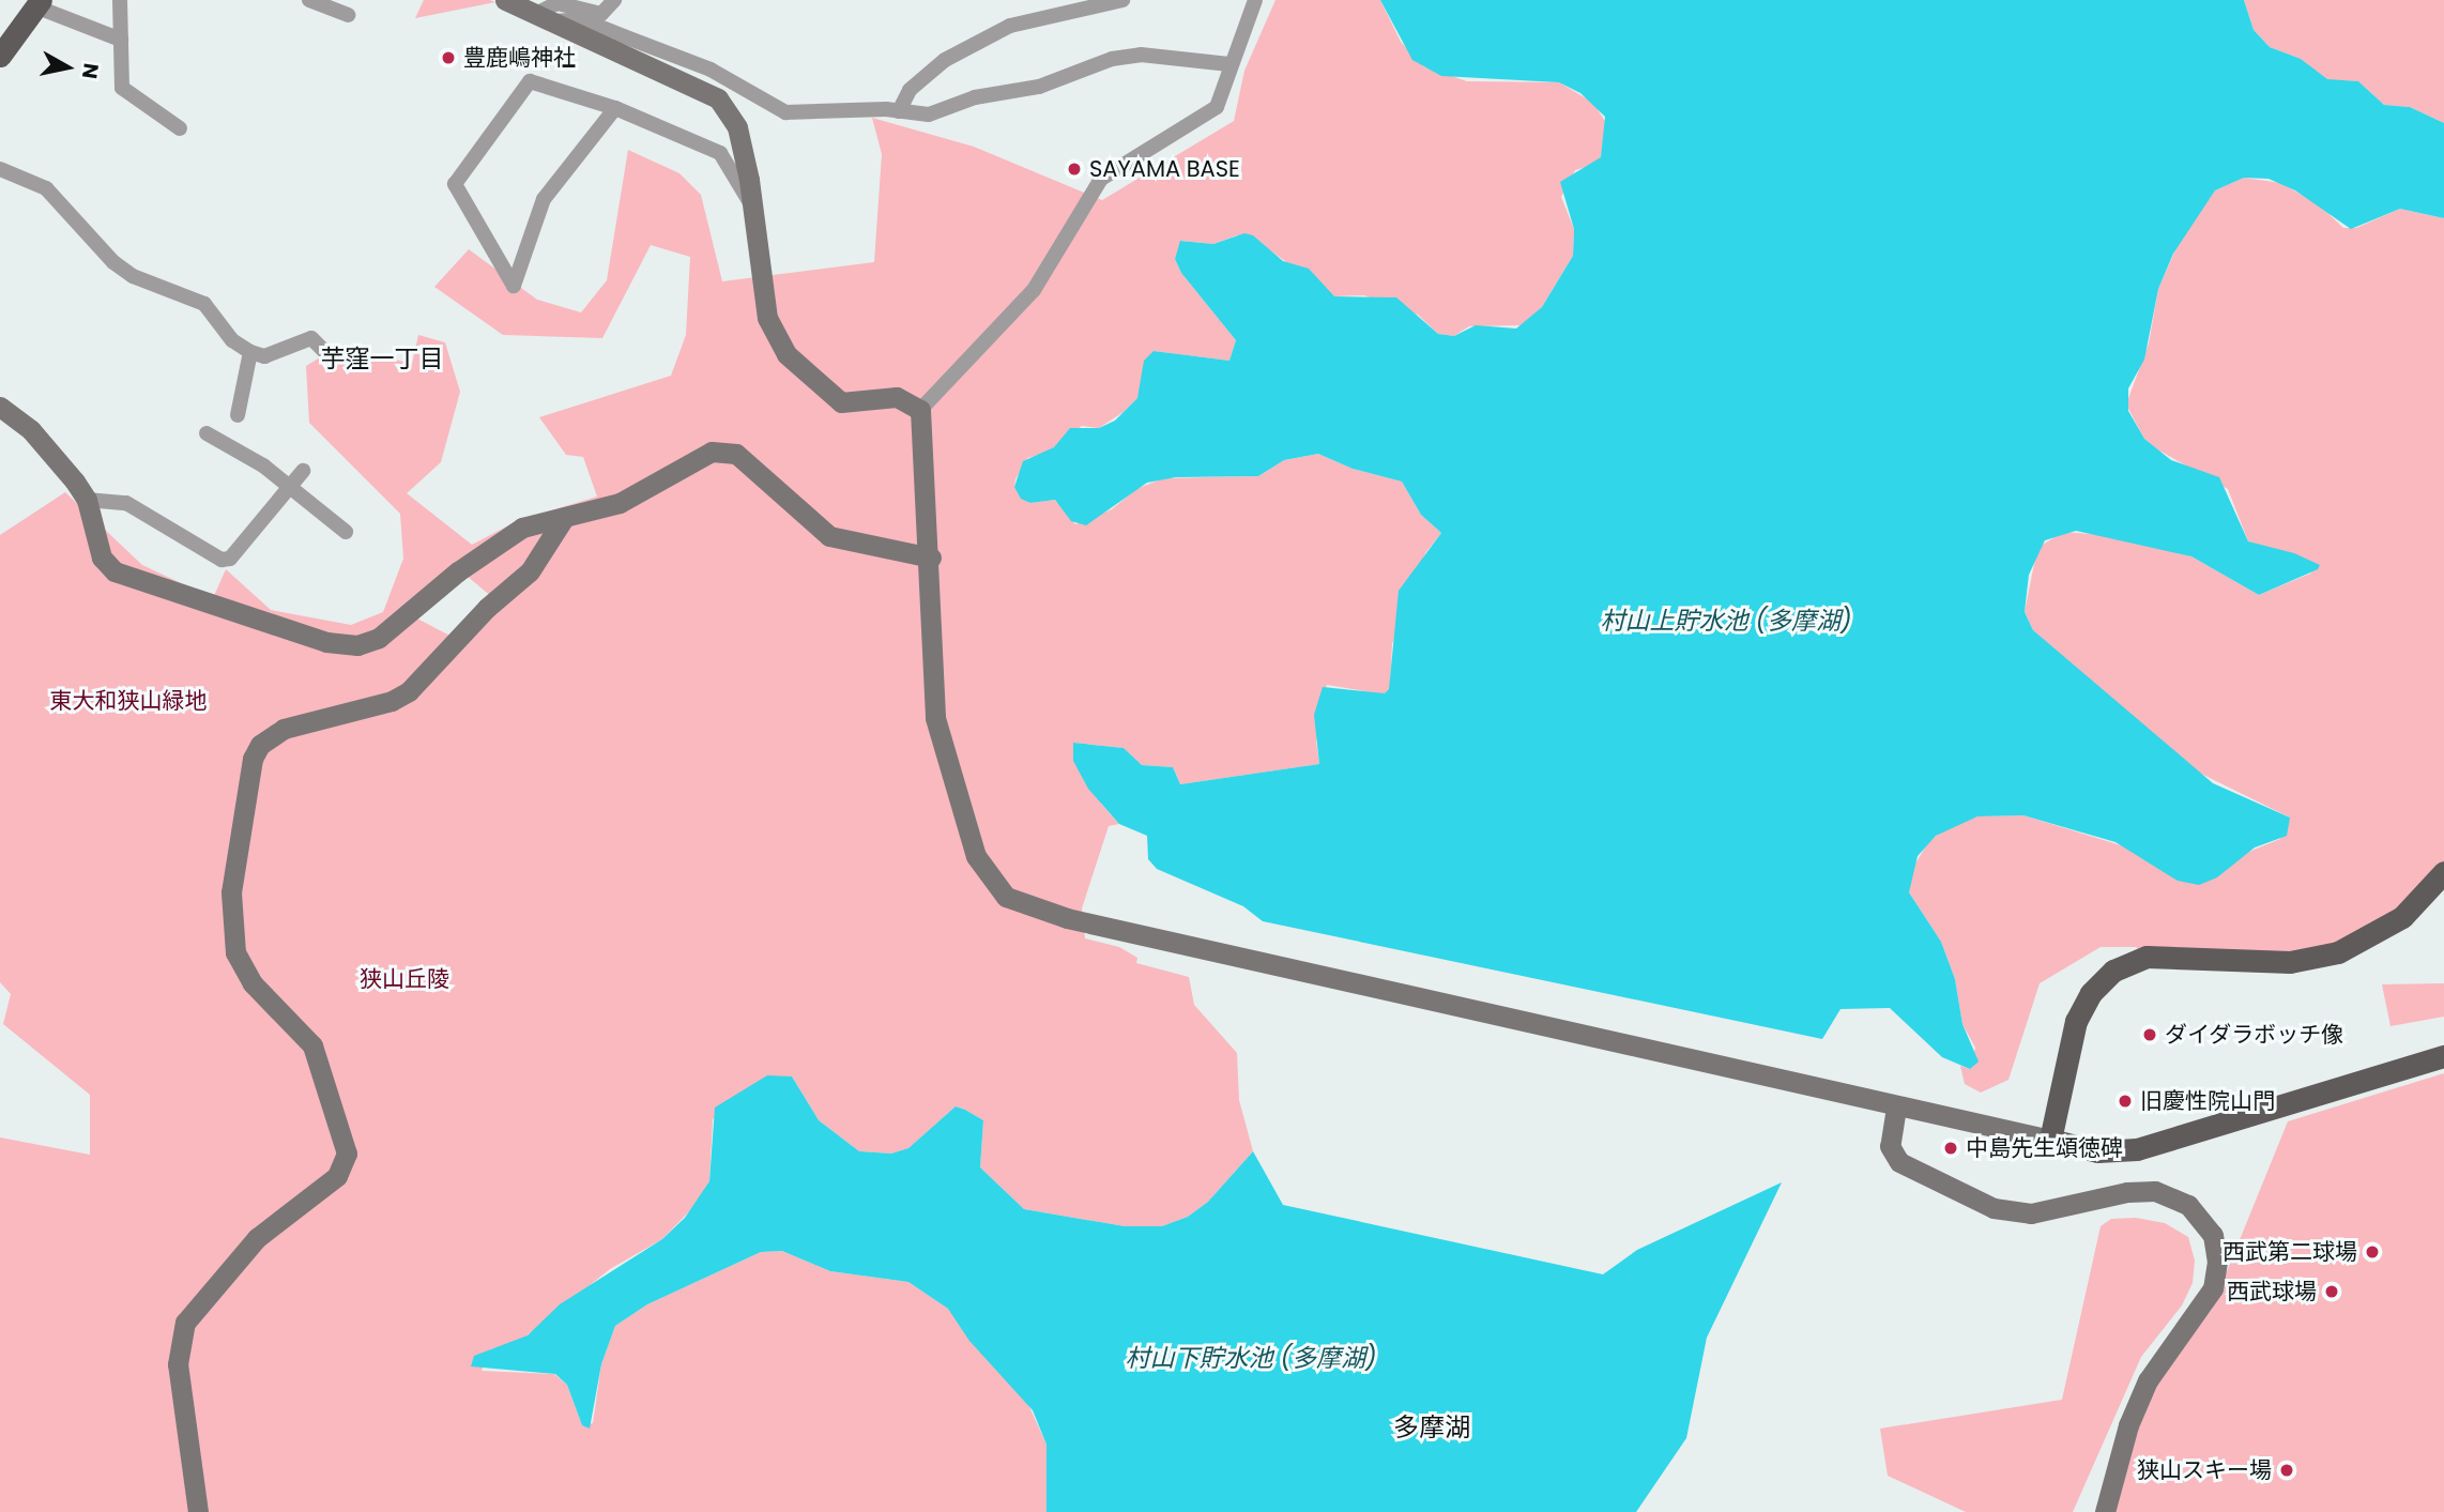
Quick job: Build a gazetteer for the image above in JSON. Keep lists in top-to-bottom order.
{
  "districts": ["芋窪一丁目", "多摩湖"],
  "water": ["村山上貯水池 (多摩湖)", "村山下貯水池 (多摩湖)"],
  "parks": ["東大和狭山緑地", "狭山丘陵"],
  "places": [
    "豊鹿嶋神社",
    "SAYAMA BASE",
    "ダイダラボッチ像",
    "旧慶性院山門",
    "中島先生頌徳碑",
    "西武第二球場",
    "西武球場",
    "狭山スキー場"
  ],
  "north": "right"
}
